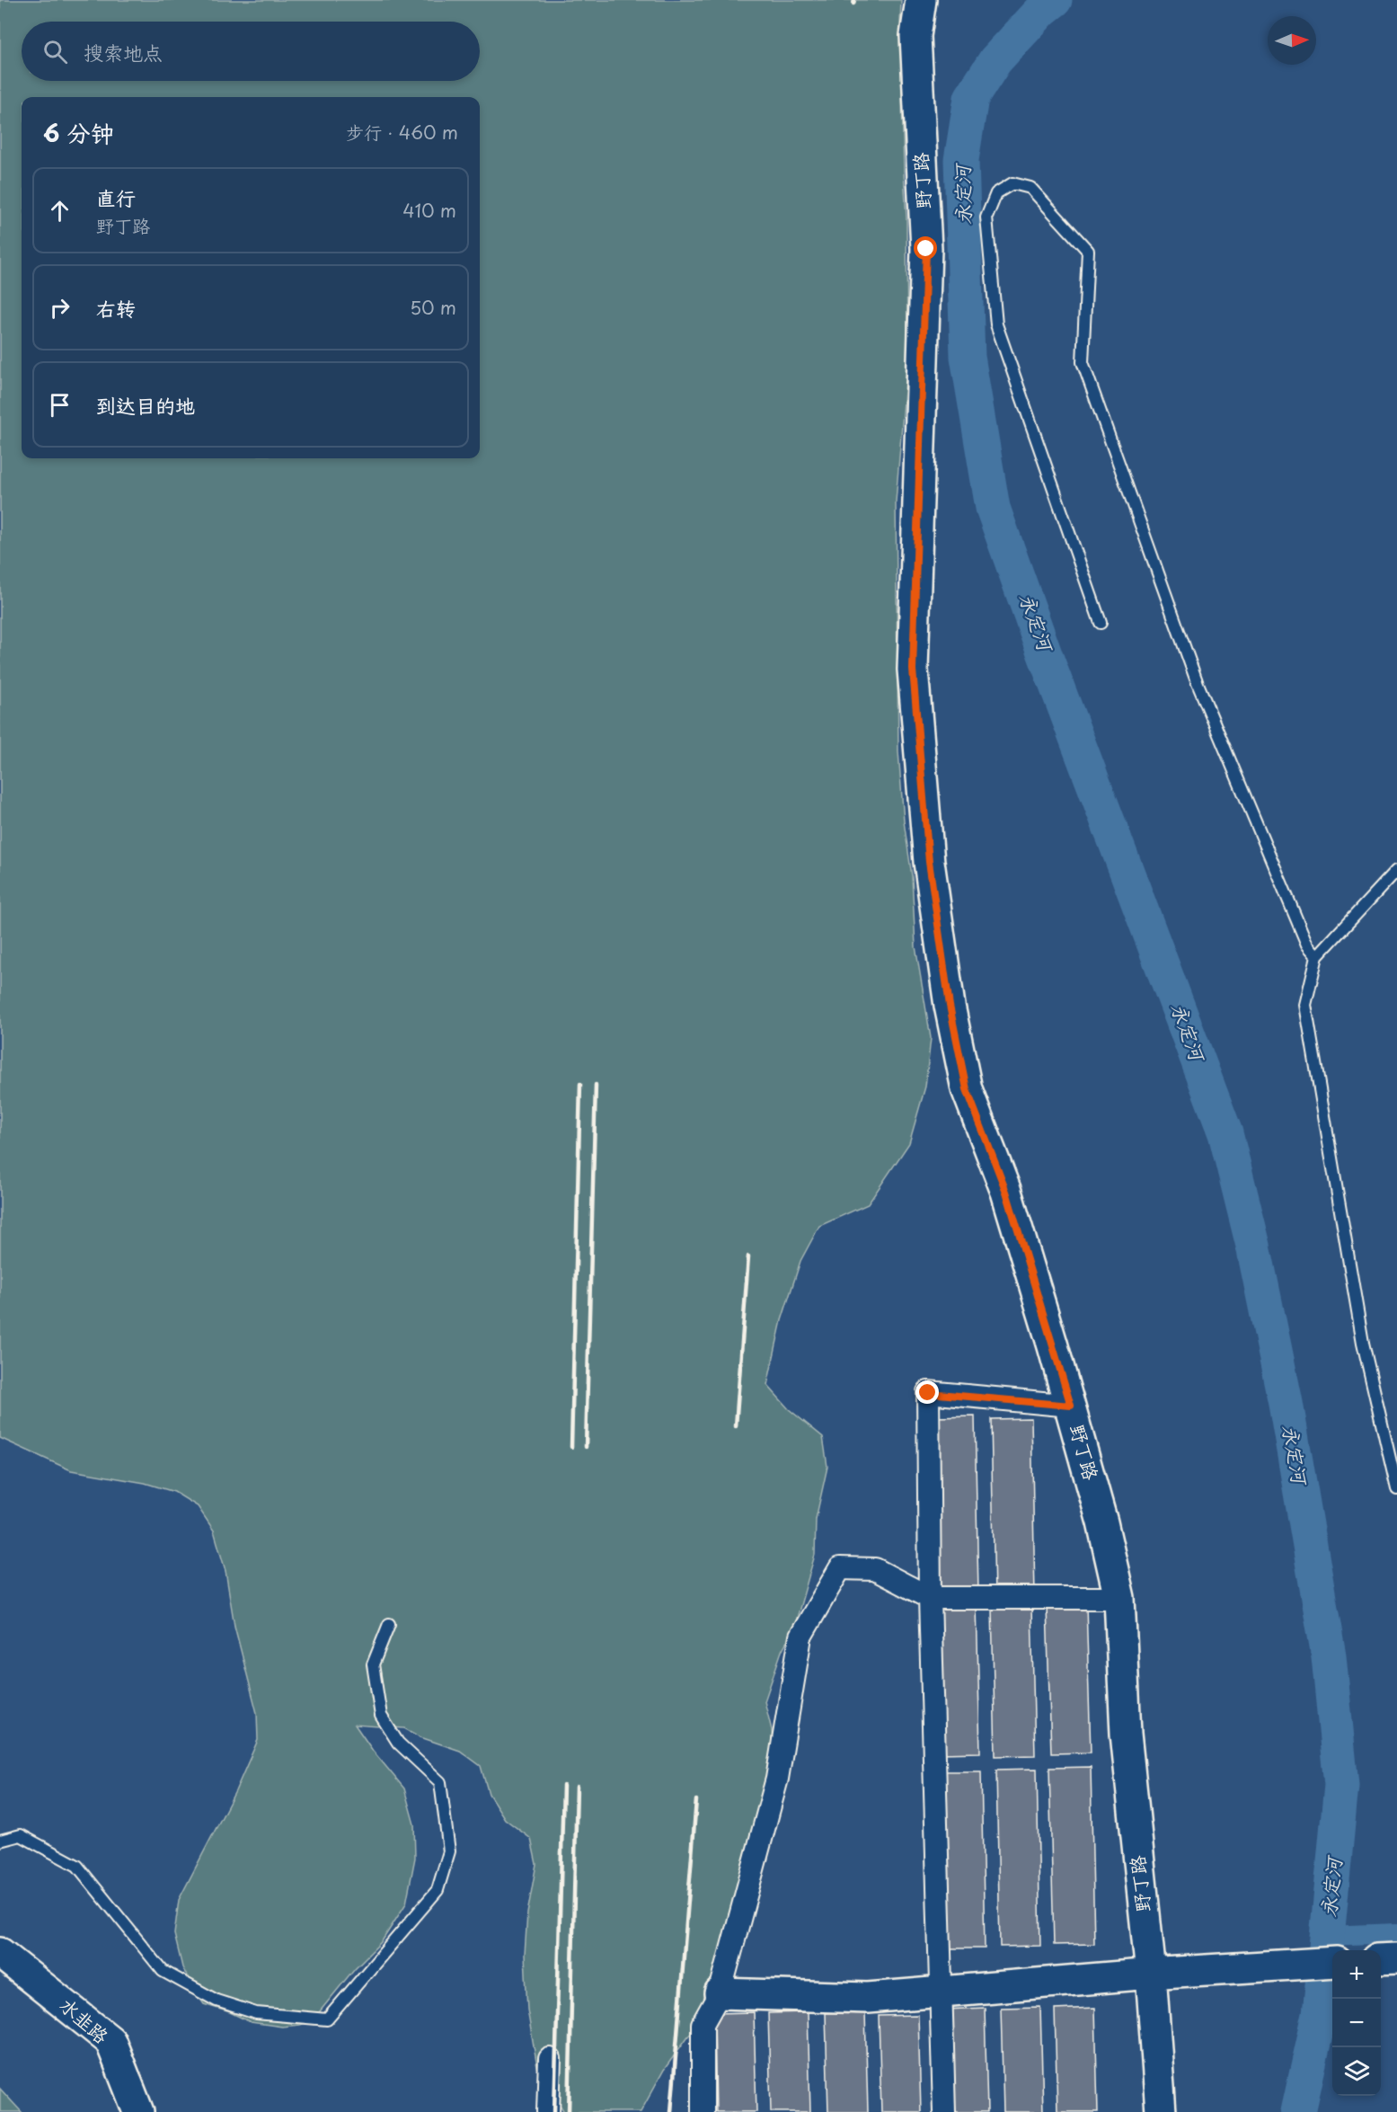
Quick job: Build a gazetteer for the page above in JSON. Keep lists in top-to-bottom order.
{
  "streets": {
    "main road": ["野丁路", "水韭路"]
  },
  "water": ["永定河"],
  "north": "right",
  "page": {
    "search": "搜索地点",
    "heading": ["6 分钟", "步行 · 460 m"],
    "list": [
      ["直行", "野丁路", "410 m"],
      ["右转", "50 m"],
      "到达目的地"
    ],
    "map_buttons": ["+", "−"]
  }
}
